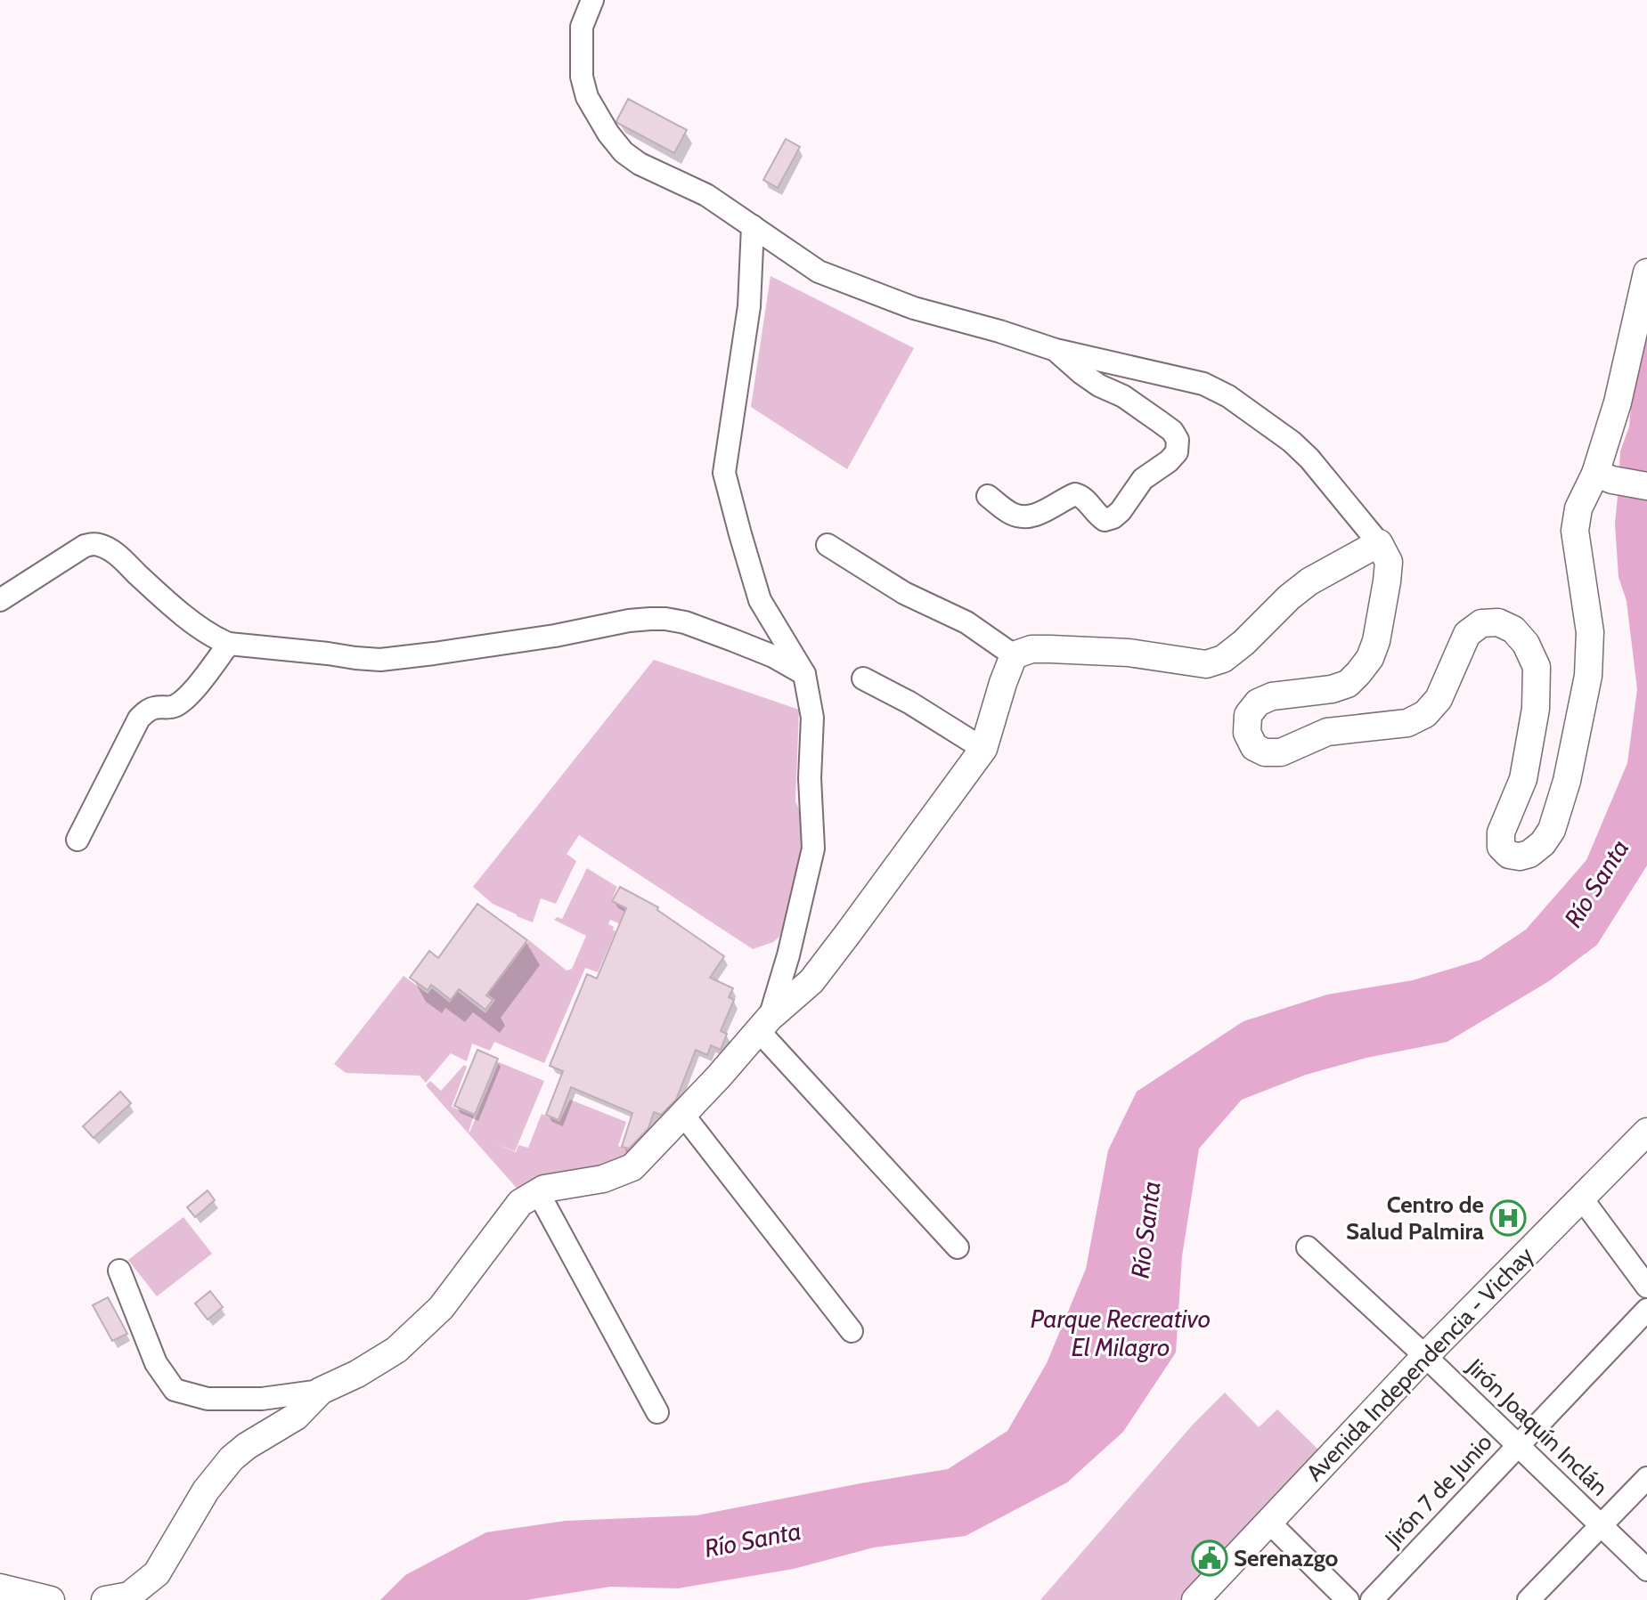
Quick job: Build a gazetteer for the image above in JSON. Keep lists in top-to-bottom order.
{
  "streets": {
    "main road": ["Avenida Independencia - Vichay"],
    "street": ["Jirón Joaquín Inclán", "Jirón 7 de Junio"]
  },
  "crossings": [
    ["Avenida Independencia - Vichay", "Jirón Joaquín Inclán"],
    ["Jirón Joaquín Inclán", "Jirón 7 de Junio"]
  ],
  "water": ["Río Santa", "Parque Recreativo El Milagro"],
  "places": {
    "hospital": ["Centro de Salud Palmira"],
    "public building": ["Serenazgo"]
  }
}
